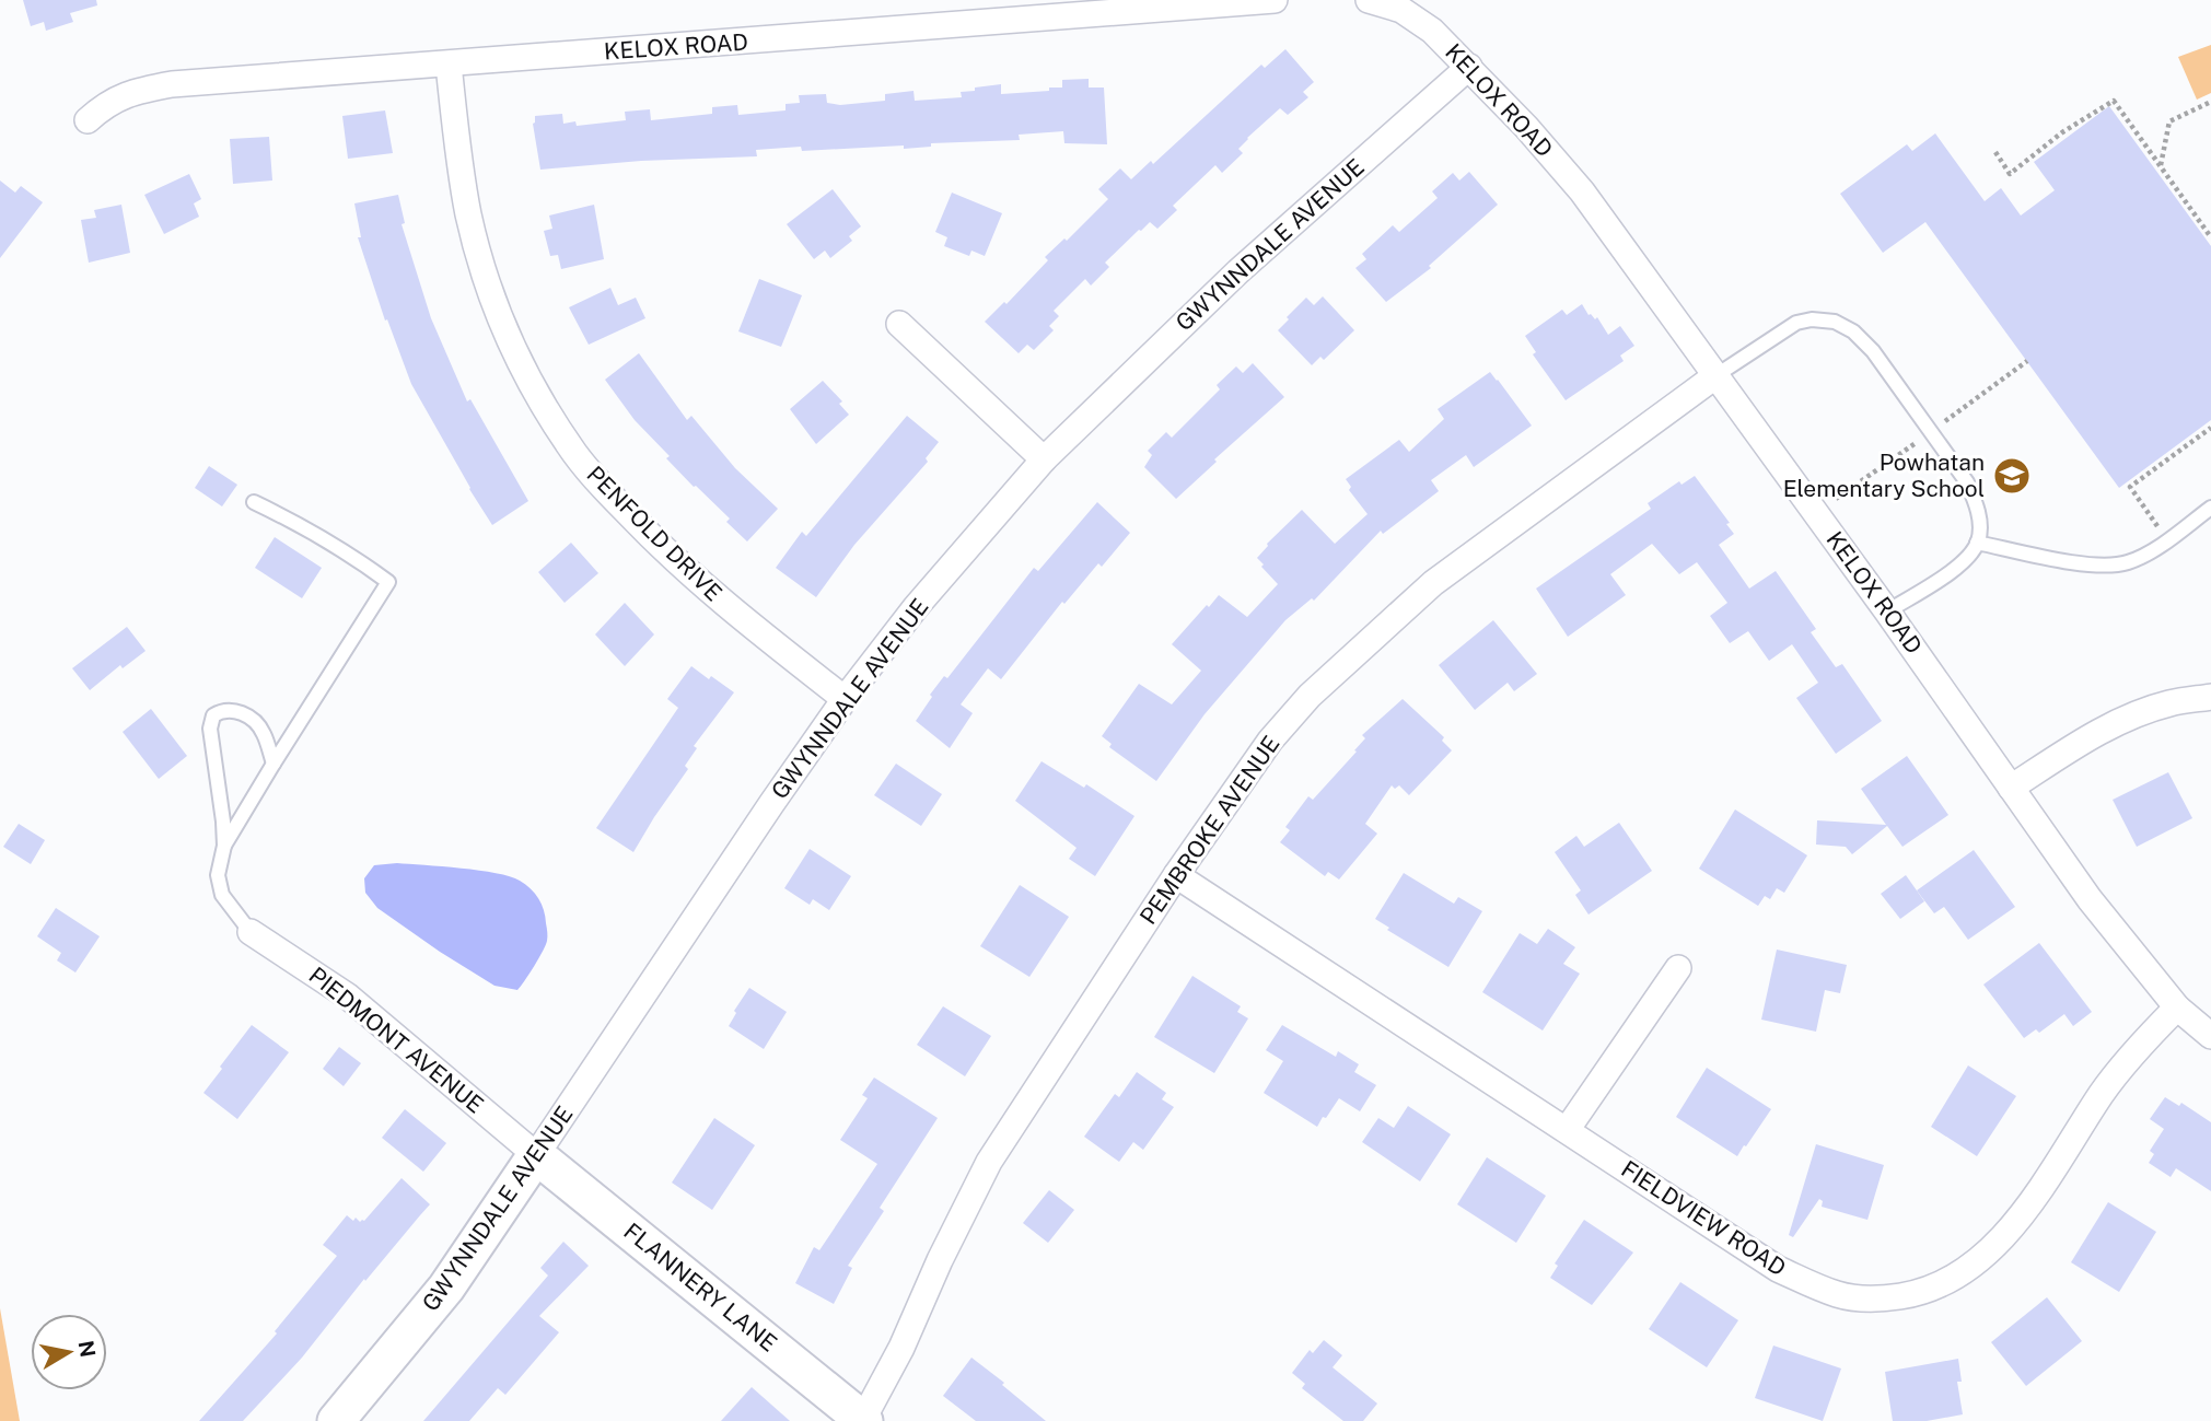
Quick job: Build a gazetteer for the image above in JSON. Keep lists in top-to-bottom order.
{
  "streets": {
    "street": [
      "KELOX ROAD",
      "GWYNNDALE AVENUE",
      "PENFOLD DRIVE",
      "PEMBROKE AVENUE",
      "PIEDMONT AVENUE",
      "FIELDVIEW ROAD",
      "FLANNERY LANE"
    ]
  },
  "crossings": [
    ["KELOX ROAD", "GWYNNDALE AVENUE"],
    ["KELOX ROAD", "PENFOLD DRIVE"],
    ["KELOX ROAD", "PEMBROKE AVENUE"],
    ["KELOX ROAD", "FIELDVIEW ROAD"],
    ["GWYNNDALE AVENUE", "PENFOLD DRIVE"],
    ["GWYNNDALE AVENUE", "PIEDMONT AVENUE"],
    ["GWYNNDALE AVENUE", "FLANNERY LANE"],
    ["PEMBROKE AVENUE", "FIELDVIEW ROAD"],
    ["PEMBROKE AVENUE", "FLANNERY LANE"],
    ["PIEDMONT AVENUE", "FLANNERY LANE"]
  ],
  "places": {
    "school or university": ["Powhatan Elementary School"]
  },
  "north": "right"
}
